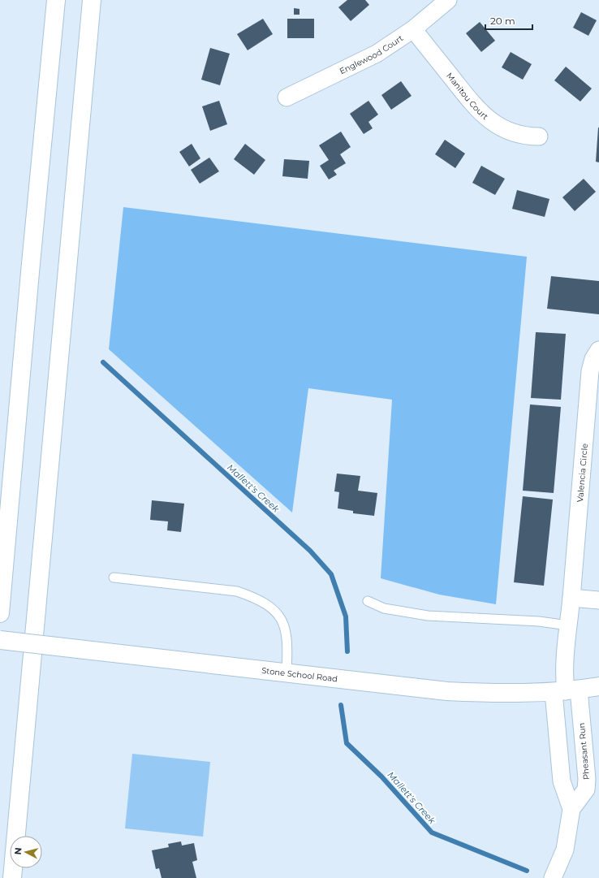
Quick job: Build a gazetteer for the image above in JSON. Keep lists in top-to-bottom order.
{
  "streets": {
    "main road": ["Stone School Road"],
    "street": [
      "Englewood Court",
      "Manitou Court",
      "Valencia Circle",
      "Pheasant Run"
    ]
  },
  "crossings": [
    ["Englewood Court", "Manitou Court"],
    ["Valencia Circle", "Stone School Road"],
    ["Valencia Circle", "Pheasant Run"],
    ["Stone School Road", "Pheasant Run"]
  ],
  "water": ["Mallett's Creek"],
  "scale_bar": "20 m",
  "north": "left"
}
